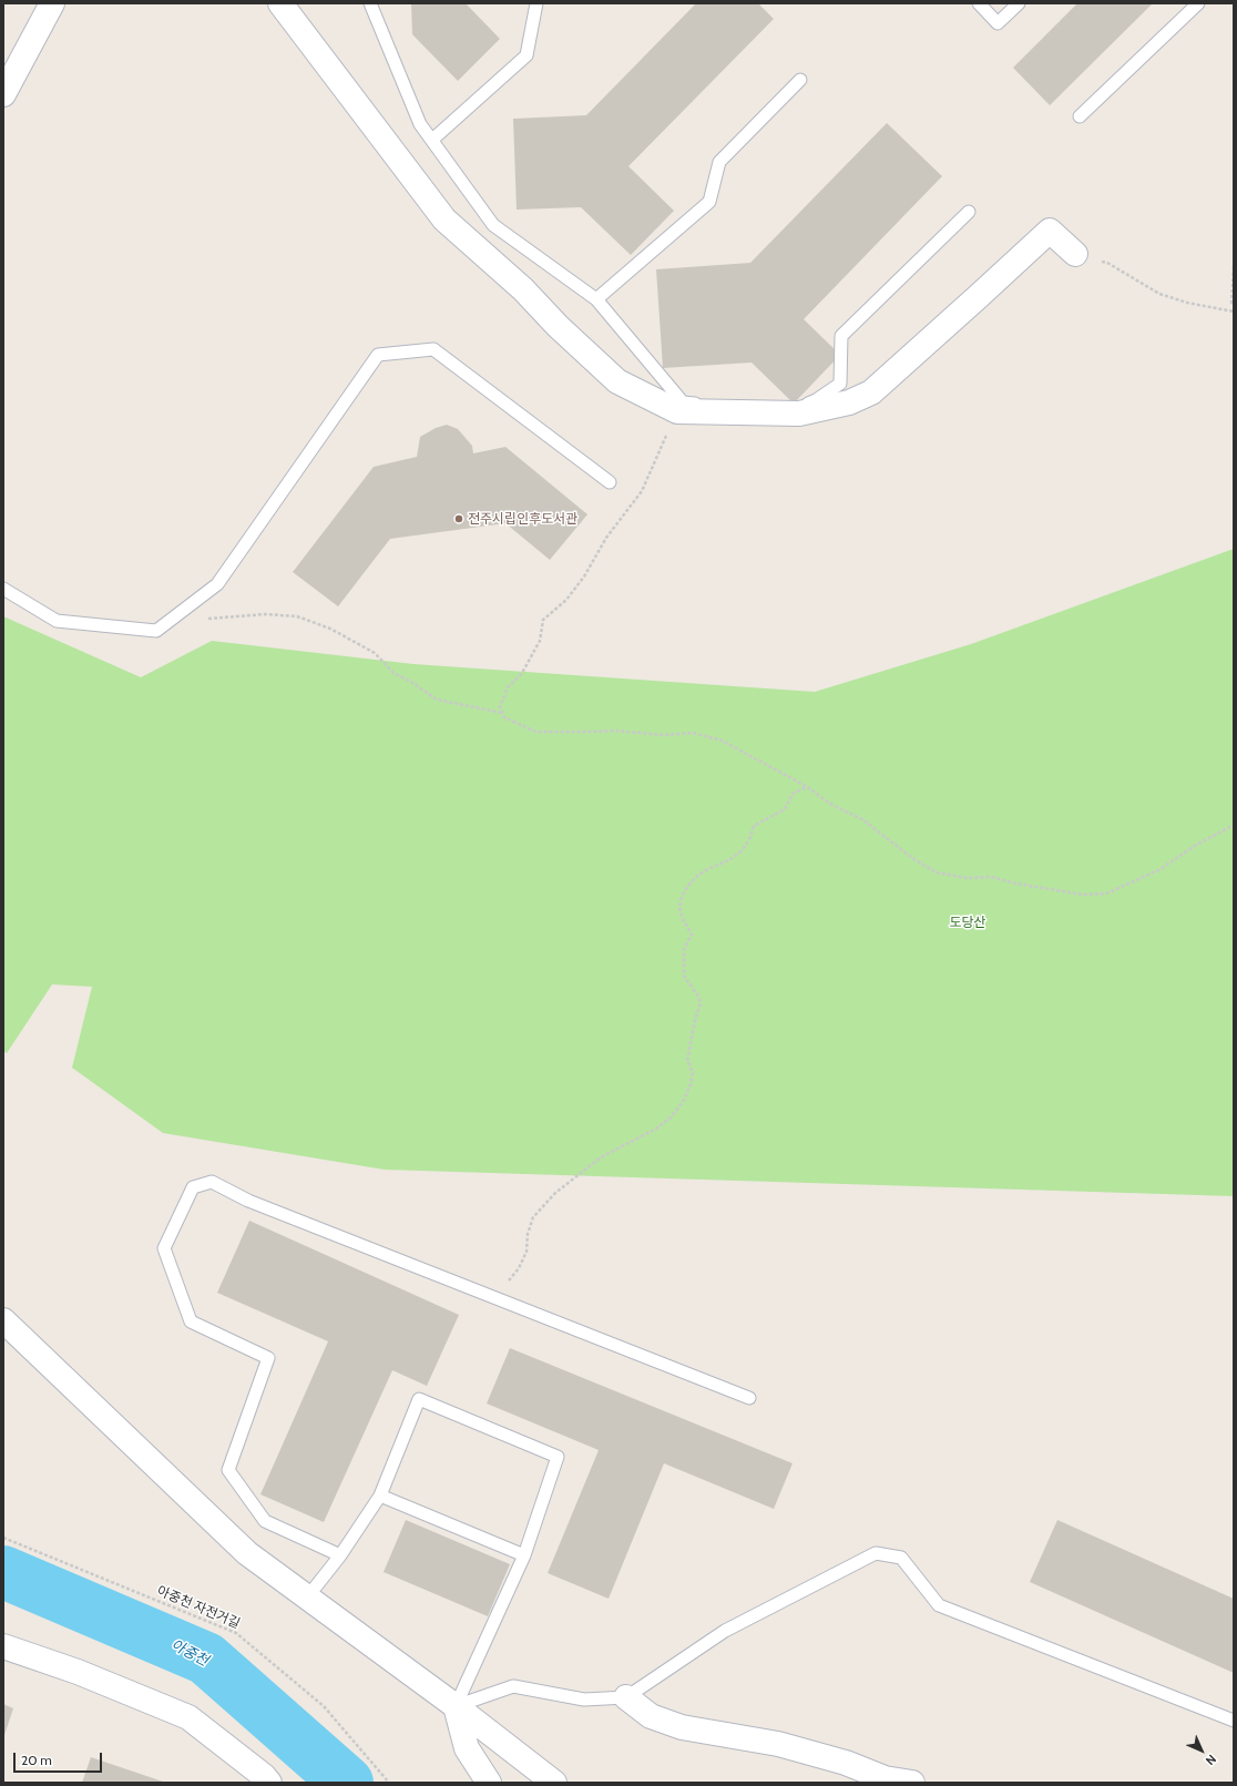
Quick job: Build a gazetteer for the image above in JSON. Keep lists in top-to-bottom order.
{
  "streets": {
    "path": ["아중천 자전거길"]
  },
  "water": ["아중천"],
  "parks": ["도당산"],
  "places": ["전주시립인후도서관"],
  "scale_bar": "20 m",
  "north": "bottom right"
}
